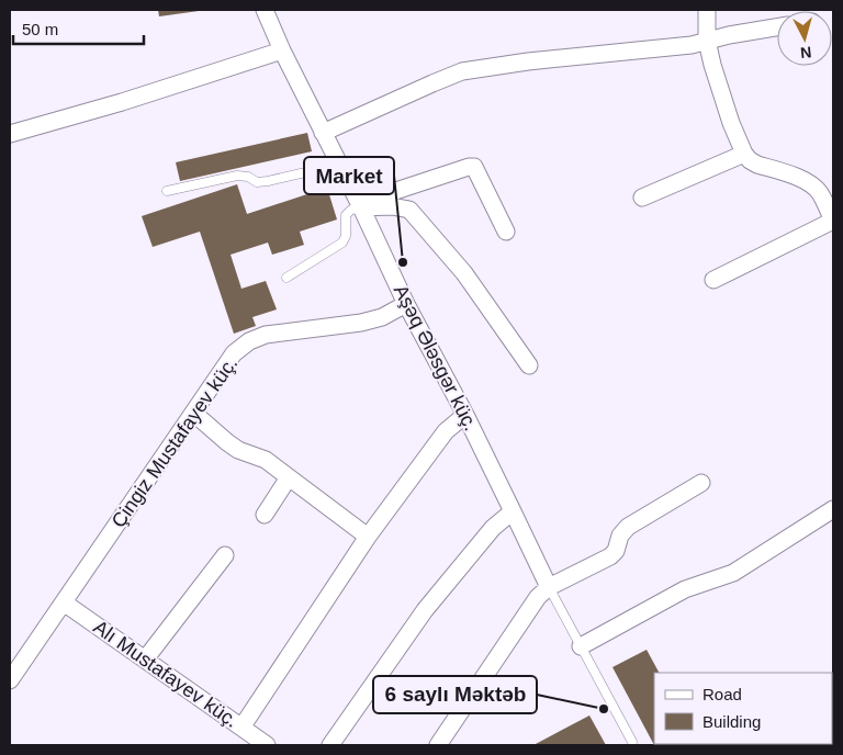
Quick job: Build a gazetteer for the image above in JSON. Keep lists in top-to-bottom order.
{
  "streets": {
    "street": ["Aşəq Ələsgər küç.", "Çingiz Mustafayev küç.", "Alı Mustafayev küç."]
  },
  "crossings": [
    ["Aşəq Ələsgər küç.", "Çingiz Mustafayev küç."],
    ["Çingiz Mustafayev küç.", "Alı Mustafayev küç."]
  ],
  "places": ["Market", "6 saylı Məktəb"],
  "legend": ["Road", "Building"],
  "scale_bar": "50 m",
  "north": "bottom"
}
